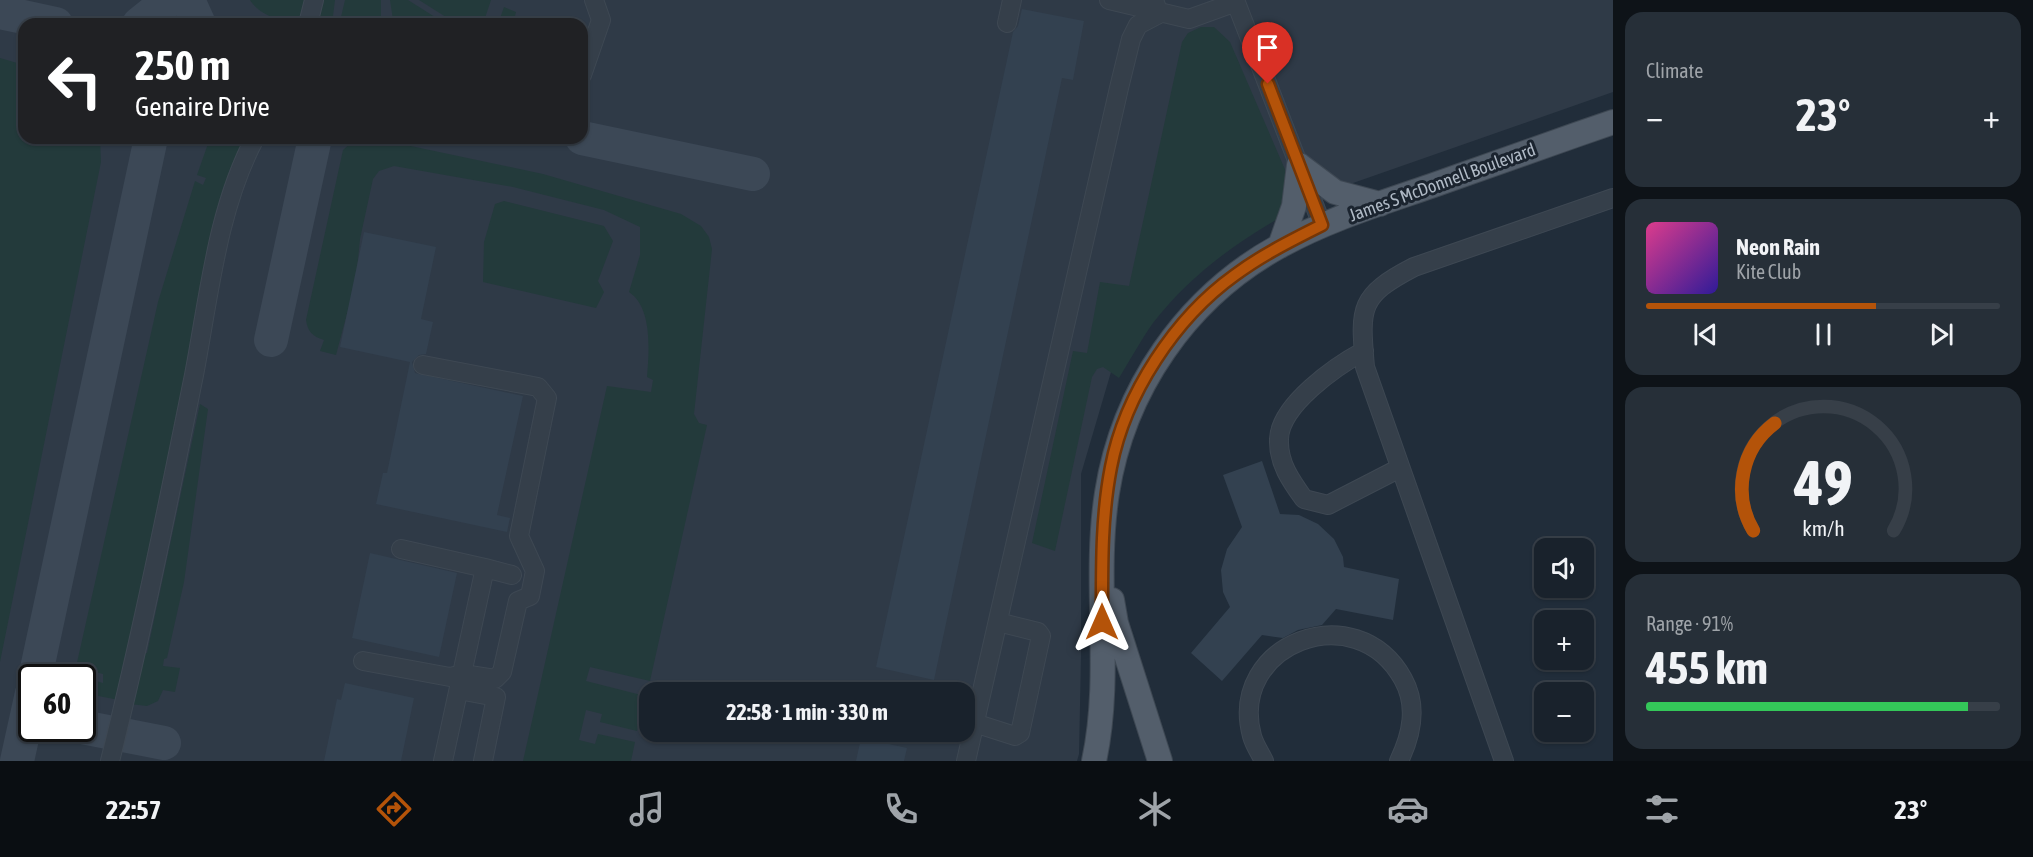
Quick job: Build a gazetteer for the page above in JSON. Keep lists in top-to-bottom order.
{
  "streets": {
    "main road": ["James S McDonnell Boulevard"]
  },
  "page": {
    "tile": [
      "Climate",
      ["Range · 91%", "455 km"]
    ],
    "turn": ["250 m", "Genaire Drive"],
    "heat": ["−", "23°", "+"],
    "song": ["Neon Rain", "Kite Club"],
    "map_buttons": ["+", "−"],
    "limit": "60",
    "trip": "22:58 · 1 min · 330 m",
    "tabs": ["22:57", "23°"],
    "gauge": ["49", "km/h"]
  }
}
